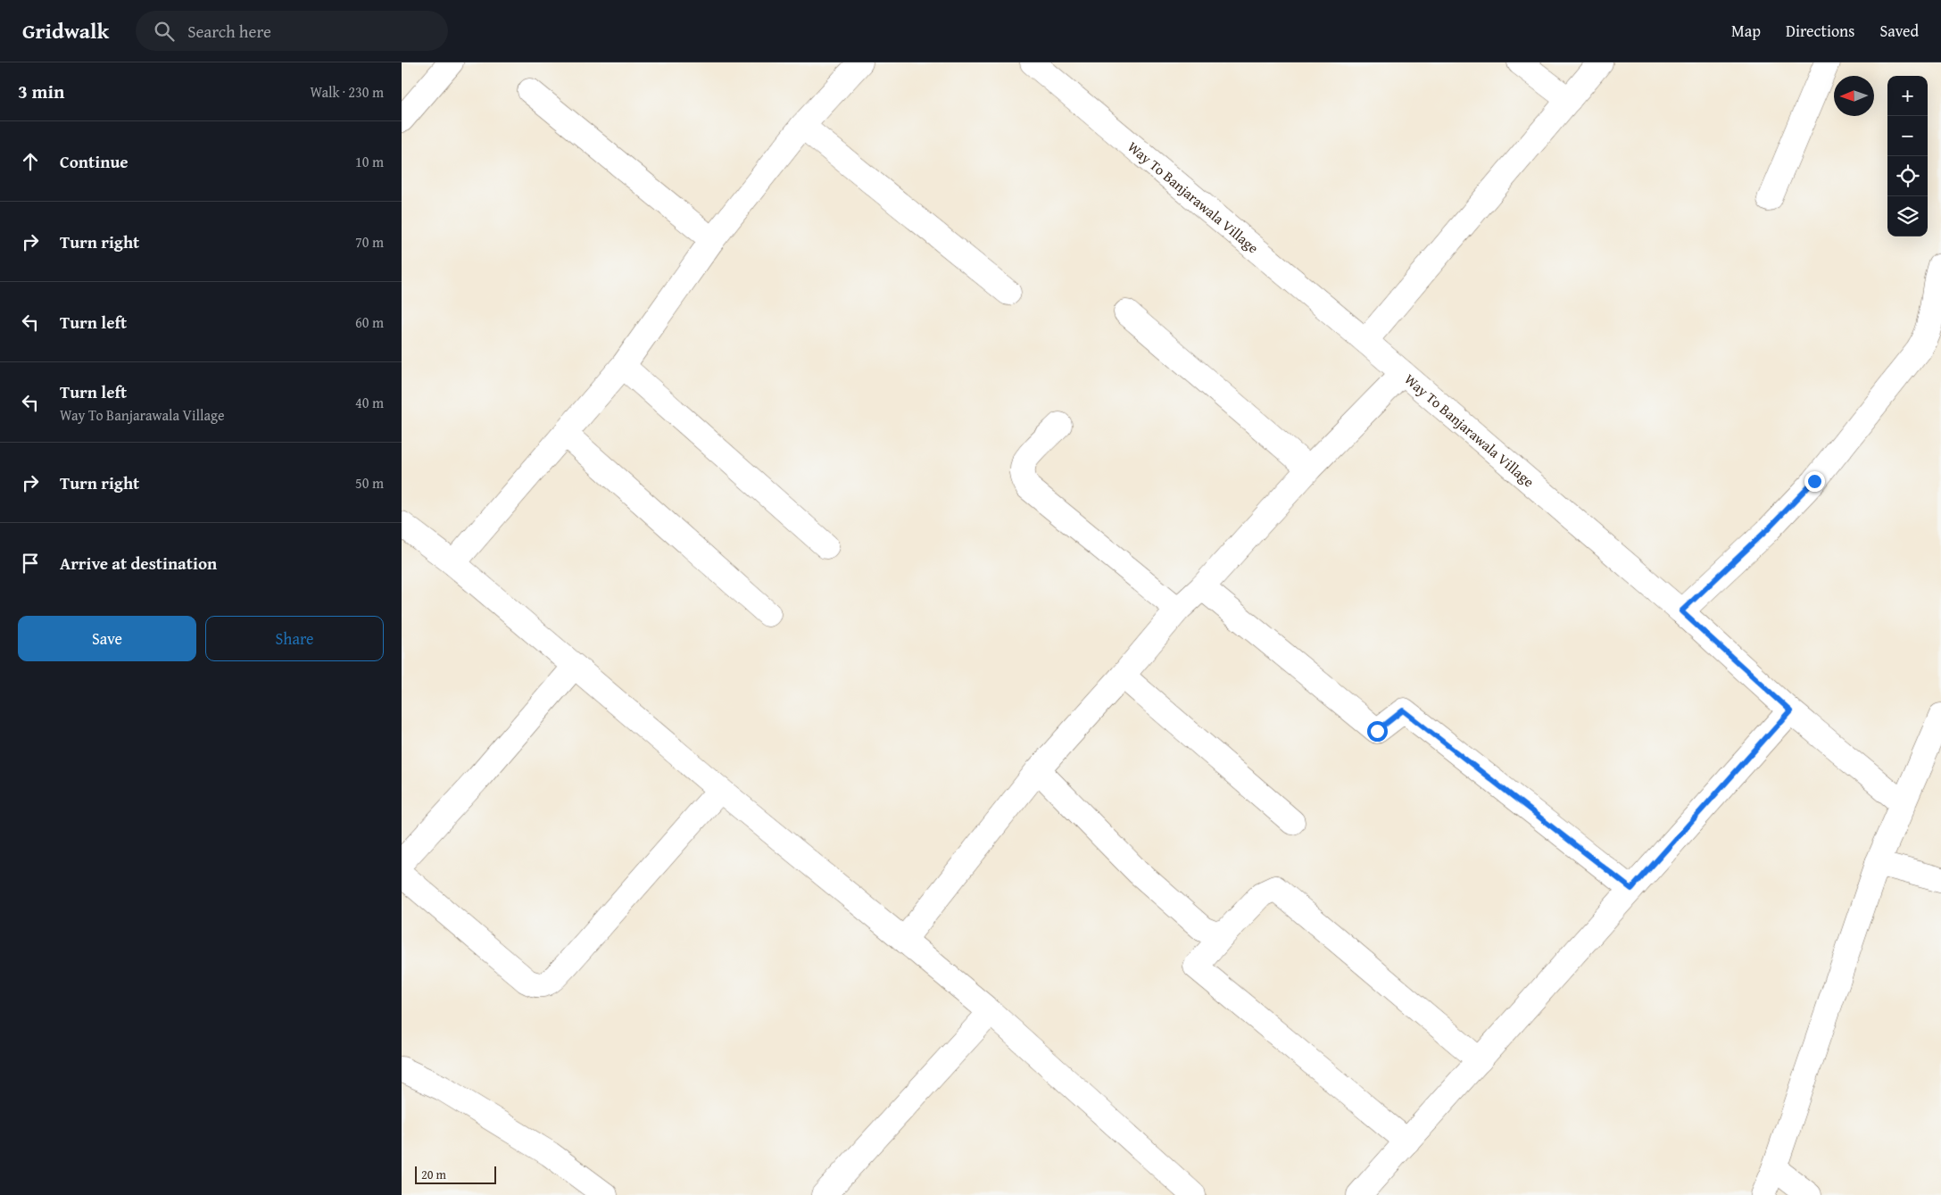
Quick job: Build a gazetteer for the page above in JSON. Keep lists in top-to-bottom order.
{
  "streets": {
    "street": ["Way To Banjarawala Village"]
  },
  "scale_bar": "20 m",
  "north": "left",
  "page": {
    "header": "Gridwalk",
    "search": "Search here",
    "nav": ["Map", "Directions", "Saved"],
    "heading": ["3 min", "Walk · 230 m"],
    "map_buttons": ["+", "−"],
    "list": [
      ["Continue", "10 m"],
      ["Turn right", "70 m"],
      ["Turn left", "60 m"],
      ["Turn left", "Way To Banjarawala Village", "40 m"],
      ["Turn right", "50 m"],
      "Arrive at destination"
    ],
    "buttons": ["Save", "Share"],
    "scale": "20 m"
  }
}
